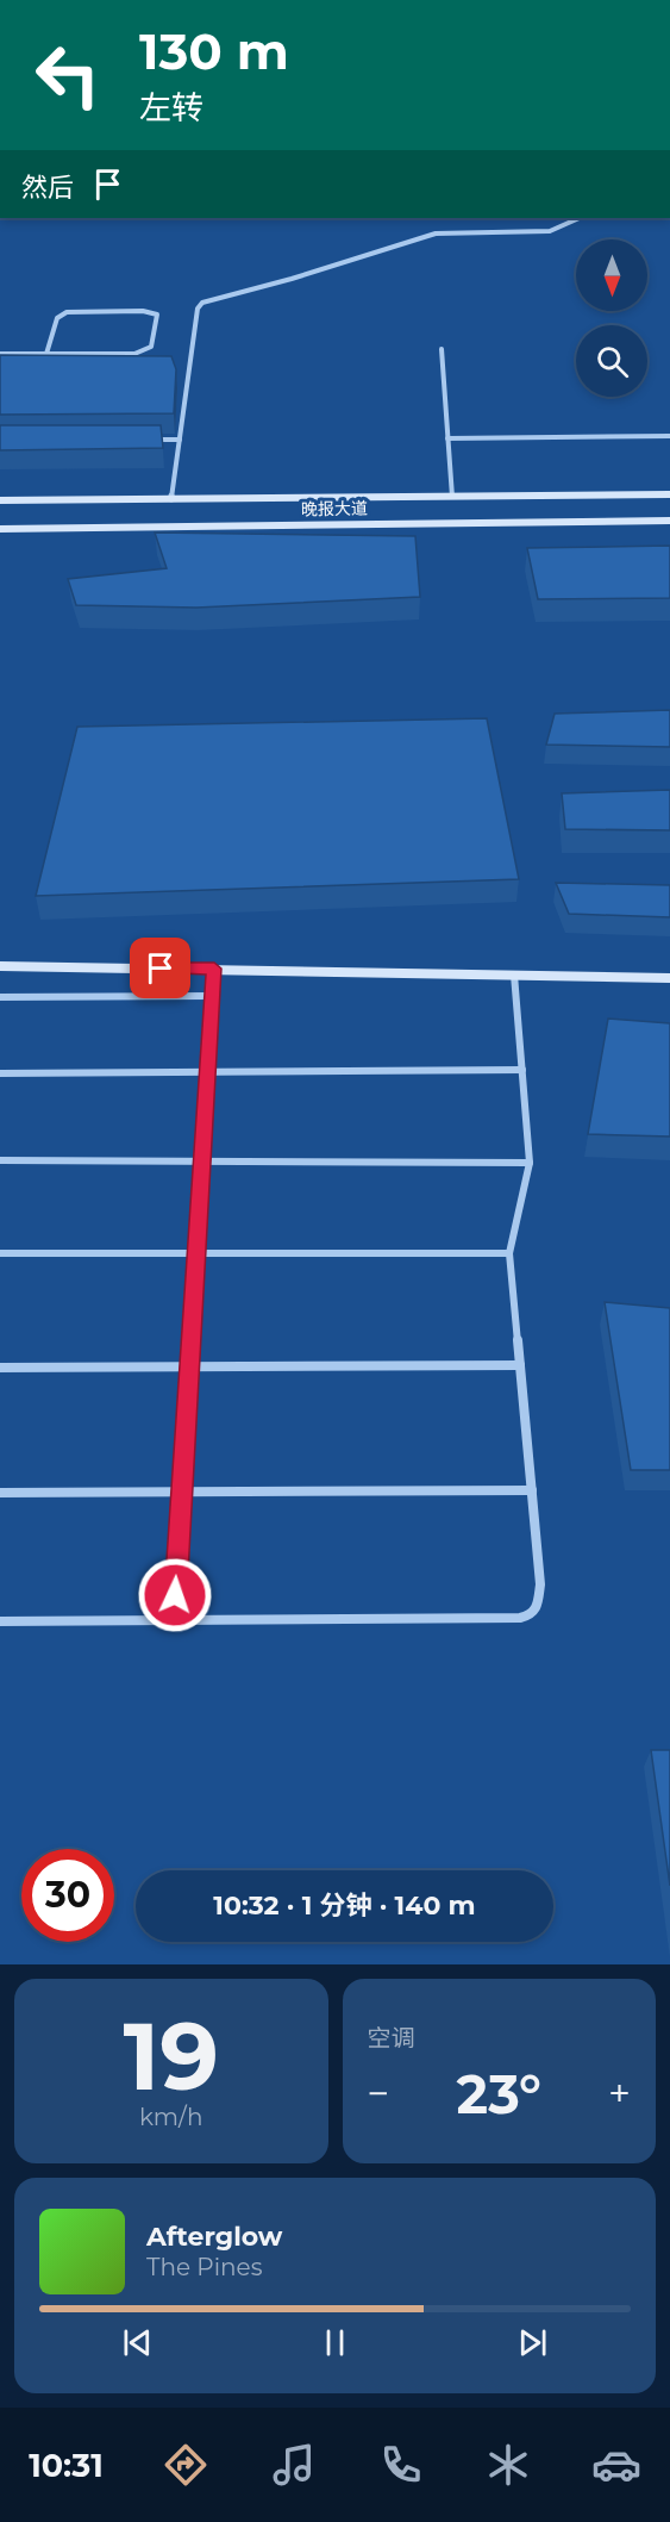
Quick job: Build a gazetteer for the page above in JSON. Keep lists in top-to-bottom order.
{
  "streets": {
    "main road": ["晚报大道"]
  },
  "north": "bottom",
  "page": {
    "turn": ["130 m", "左转"],
    "then": "然后",
    "limit": "30",
    "trip": "10:32 · 1 分钟 · 140 m",
    "tile": [
      ["19", "km/h"],
      "空调"
    ],
    "heat": ["−", "23°", "+"],
    "song": ["Afterglow", "The Pines"],
    "tabs": "10:31"
  }
}
